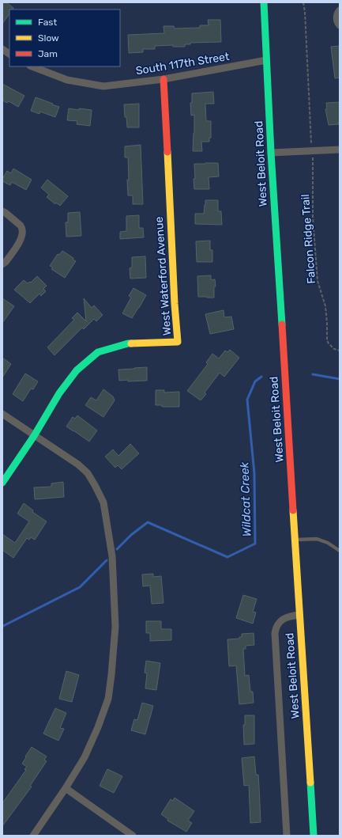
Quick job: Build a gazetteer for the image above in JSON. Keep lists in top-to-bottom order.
{
  "streets": {
    "main road": ["West Beloit Road", "West Waterford Avenue"],
    "street": ["South 117th Street"],
    "path": ["Falcon Ridge Trail"]
  },
  "crossings": [
    ["South 117th Street", "West Beloit Road"],
    ["South 117th Street", "West Waterford Avenue"]
  ],
  "water": ["Wildcat Creek"],
  "legend": ["Fast", "Slow", "Jam"]
}
